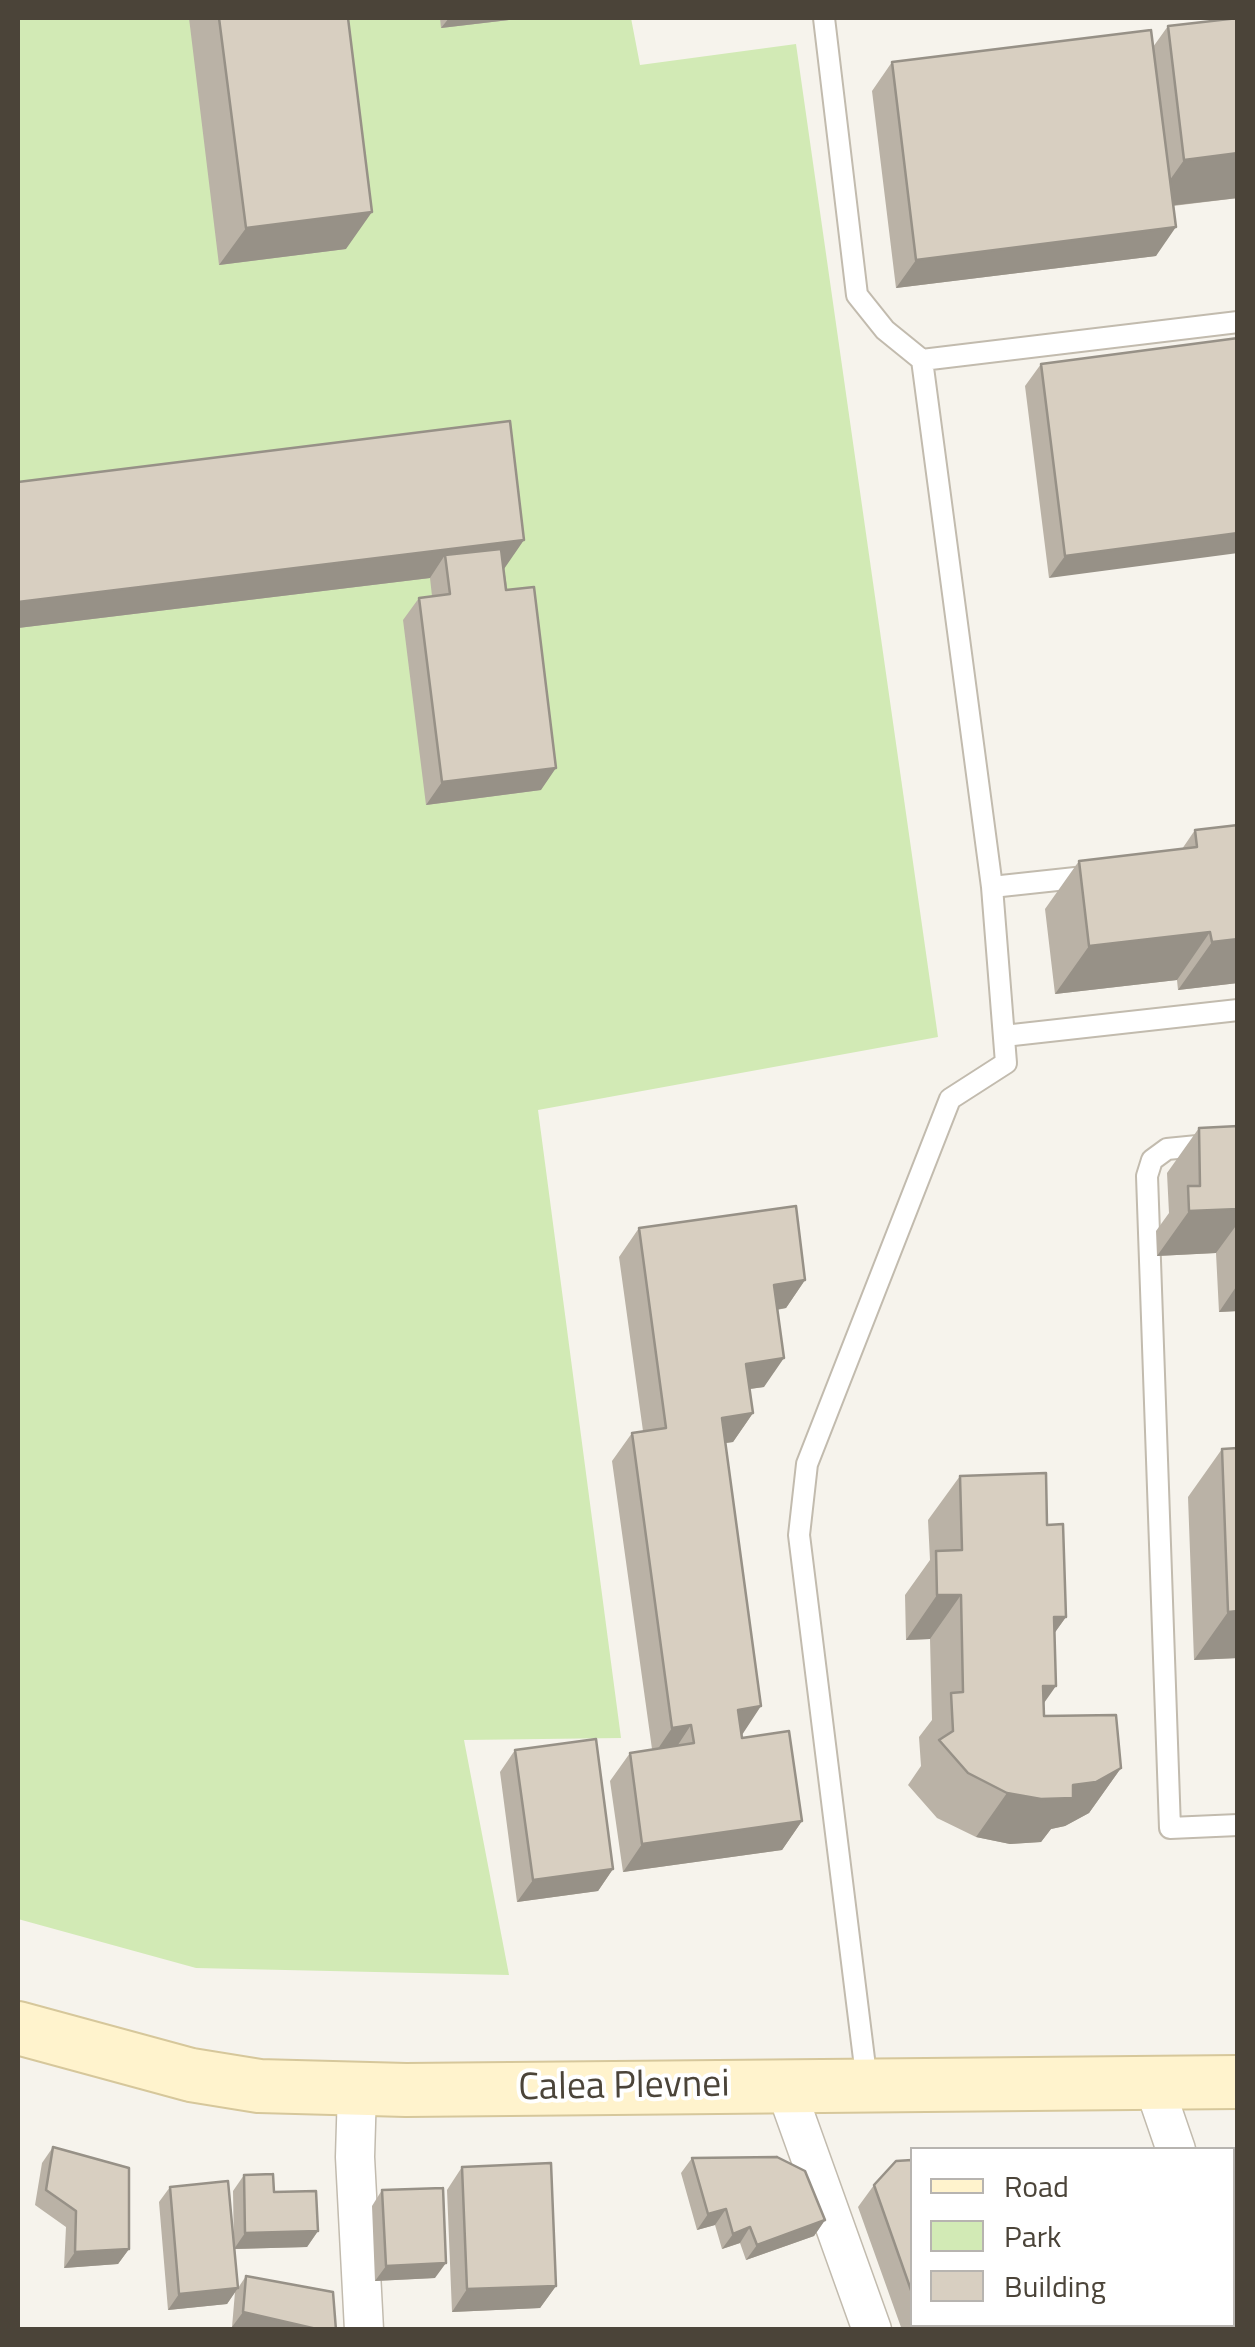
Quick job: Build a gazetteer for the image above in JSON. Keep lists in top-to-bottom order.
{
  "streets": {
    "main road": ["Calea Plevnei"]
  },
  "legend": ["Road", "Park", "Building"]
}
